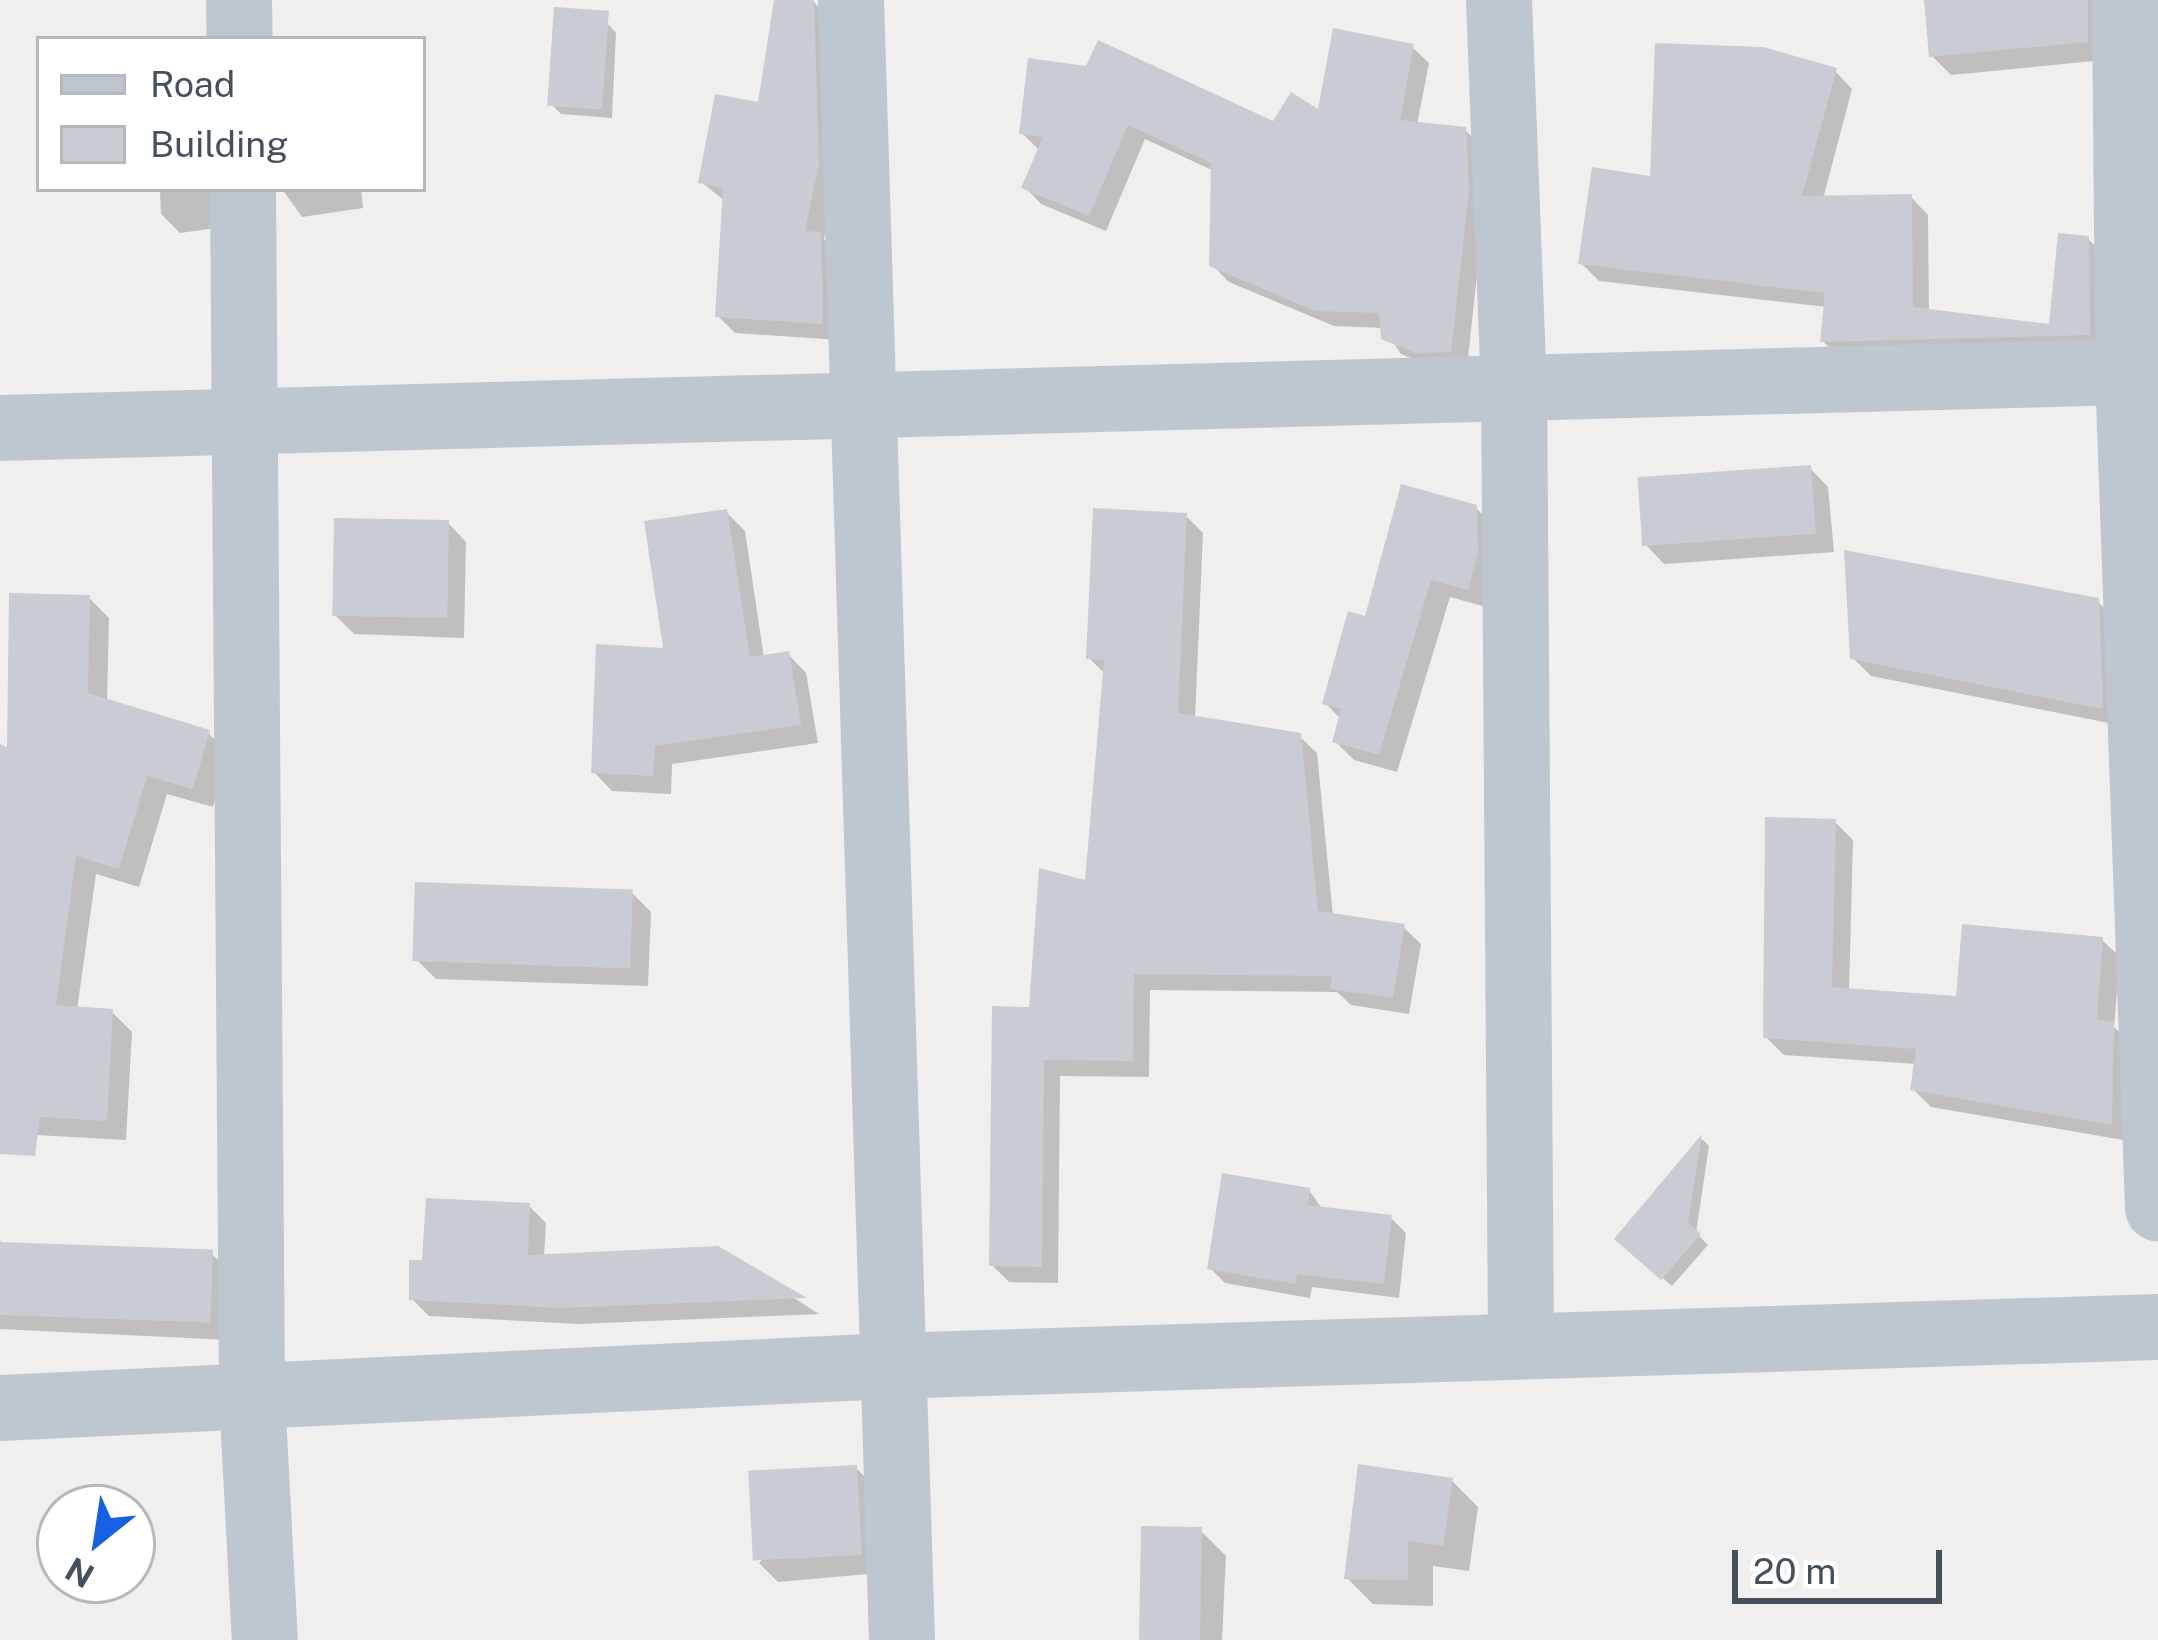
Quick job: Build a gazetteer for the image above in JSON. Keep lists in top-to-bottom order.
{
  "legend": ["Road", "Building"],
  "scale_bar": "20 m",
  "north": "bottom left"
}
